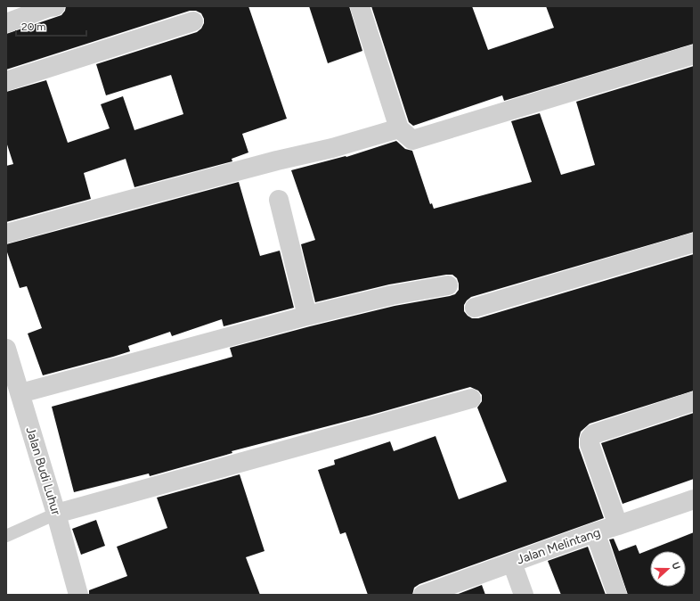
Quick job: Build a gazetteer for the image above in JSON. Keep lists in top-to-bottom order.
{
  "streets": {
    "street": ["Jalan Budi Luhur", "Jalan Melintang"]
  },
  "scale_bar": "20 m",
  "north": "right"
}
